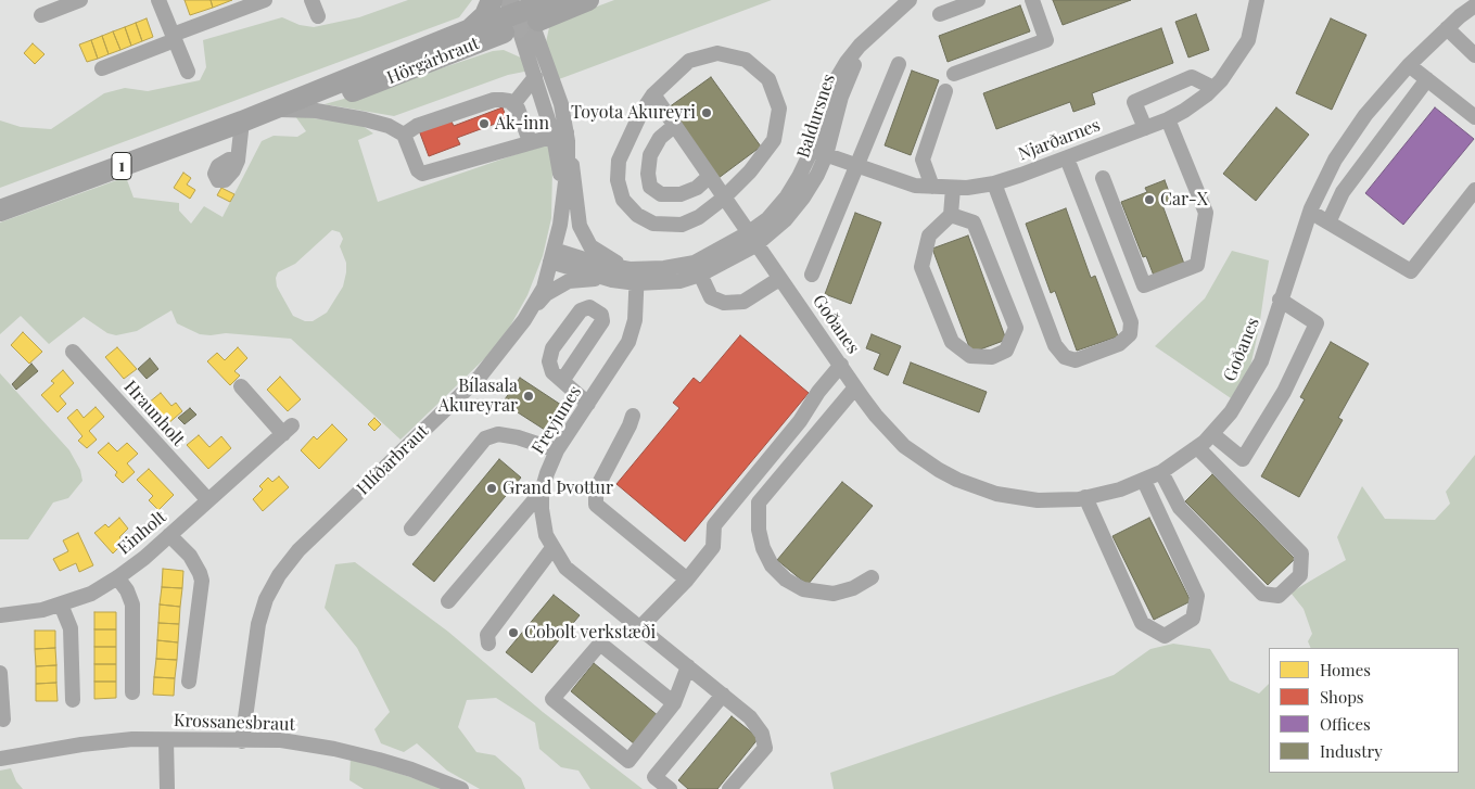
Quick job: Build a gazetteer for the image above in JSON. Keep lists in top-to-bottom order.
{
  "streets": {
    "highway": ["Hörgárbraut", "1"],
    "street": [
      "Baldursnes",
      "Njarðarnes",
      "Goðanes",
      "Hraunholt",
      "Freyjunes",
      "Hlíðarbraut",
      "Einholt",
      "Krossanesbraut"
    ]
  },
  "crossings": [
    ["Hörgárbraut", "Hlíðarbraut"],
    ["Baldursnes", "Njarðarnes"],
    ["Baldursnes", "Goðanes"],
    ["Baldursnes", "Freyjunes"],
    ["Baldursnes", "Hlíðarbraut"],
    ["Hraunholt", "Einholt"],
    ["Hlíðarbraut", "Krossanesbraut"]
  ],
  "places": [
    "Toyota Akureyri",
    "Ak-inn",
    "Car-X",
    "Bílasala Akureyrar",
    "Grand Þvottur",
    "Cobolt verkstæði"
  ],
  "legend": [
    "Homes",
    "Shops",
    "Offices",
    "Industry"
  ]
}
